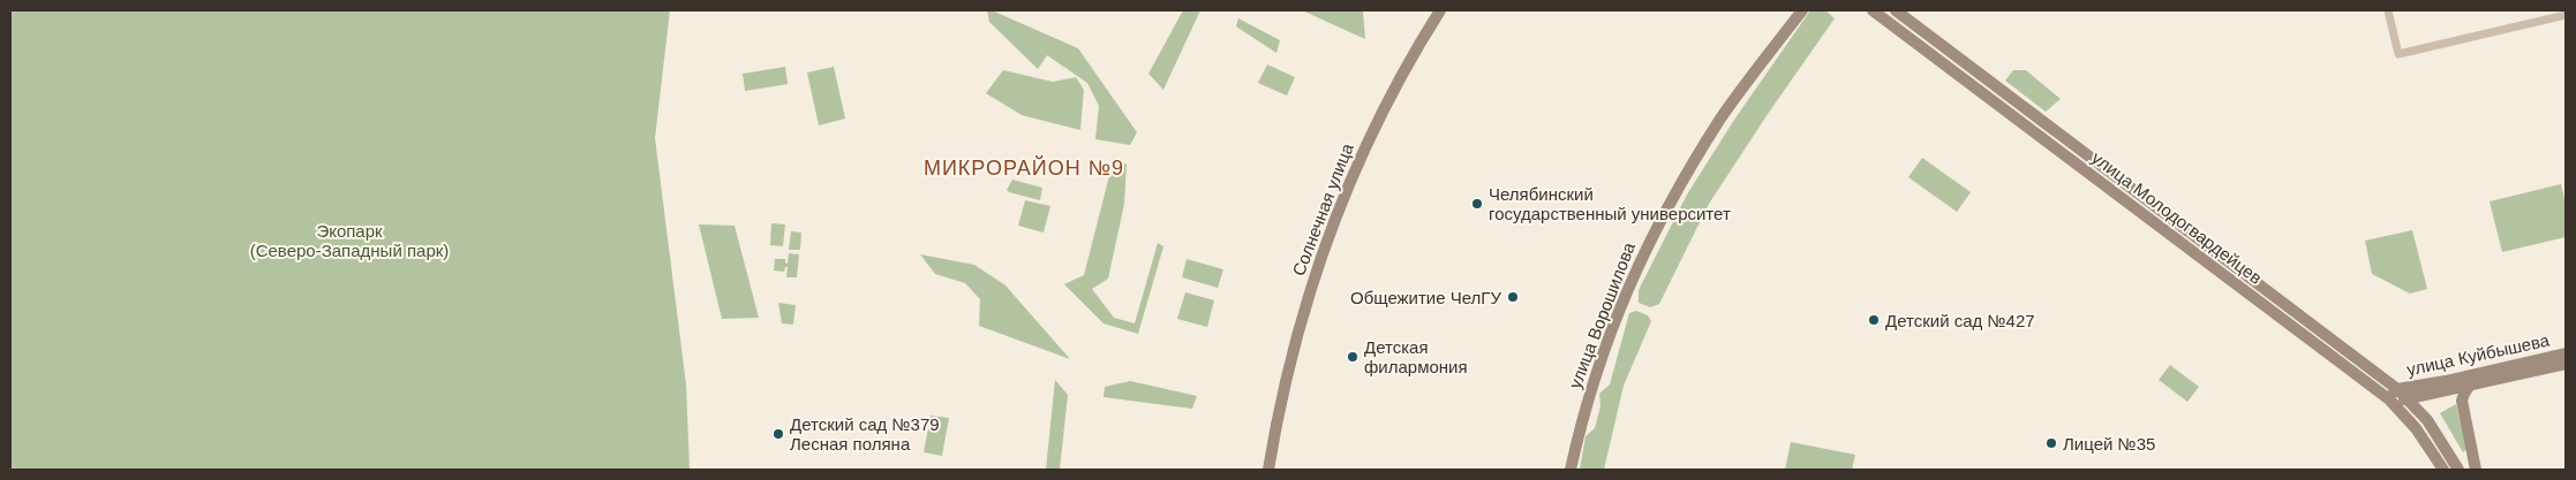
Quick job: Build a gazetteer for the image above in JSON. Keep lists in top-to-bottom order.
{
  "streets": {
    "main road": [
      "Солнечная улица",
      "улица Молодогвардейцев",
      "улица Ворошилова",
      "улица Куйбышева"
    ]
  },
  "crossings": [
    ["улица Молодогвардейцев", "улица Куйбышева"]
  ],
  "districts": ["МИКРОРАЙОН №9"],
  "parks": ["Экопарк (Северо-Западный парк)"],
  "places": [
    "Челябинский государственный университет",
    "Общежитие ЧелГУ",
    "Детский сад №427",
    "Детская филармония",
    "Детский сад №379 Лесная поляна",
    "Лицей №35"
  ]
}
